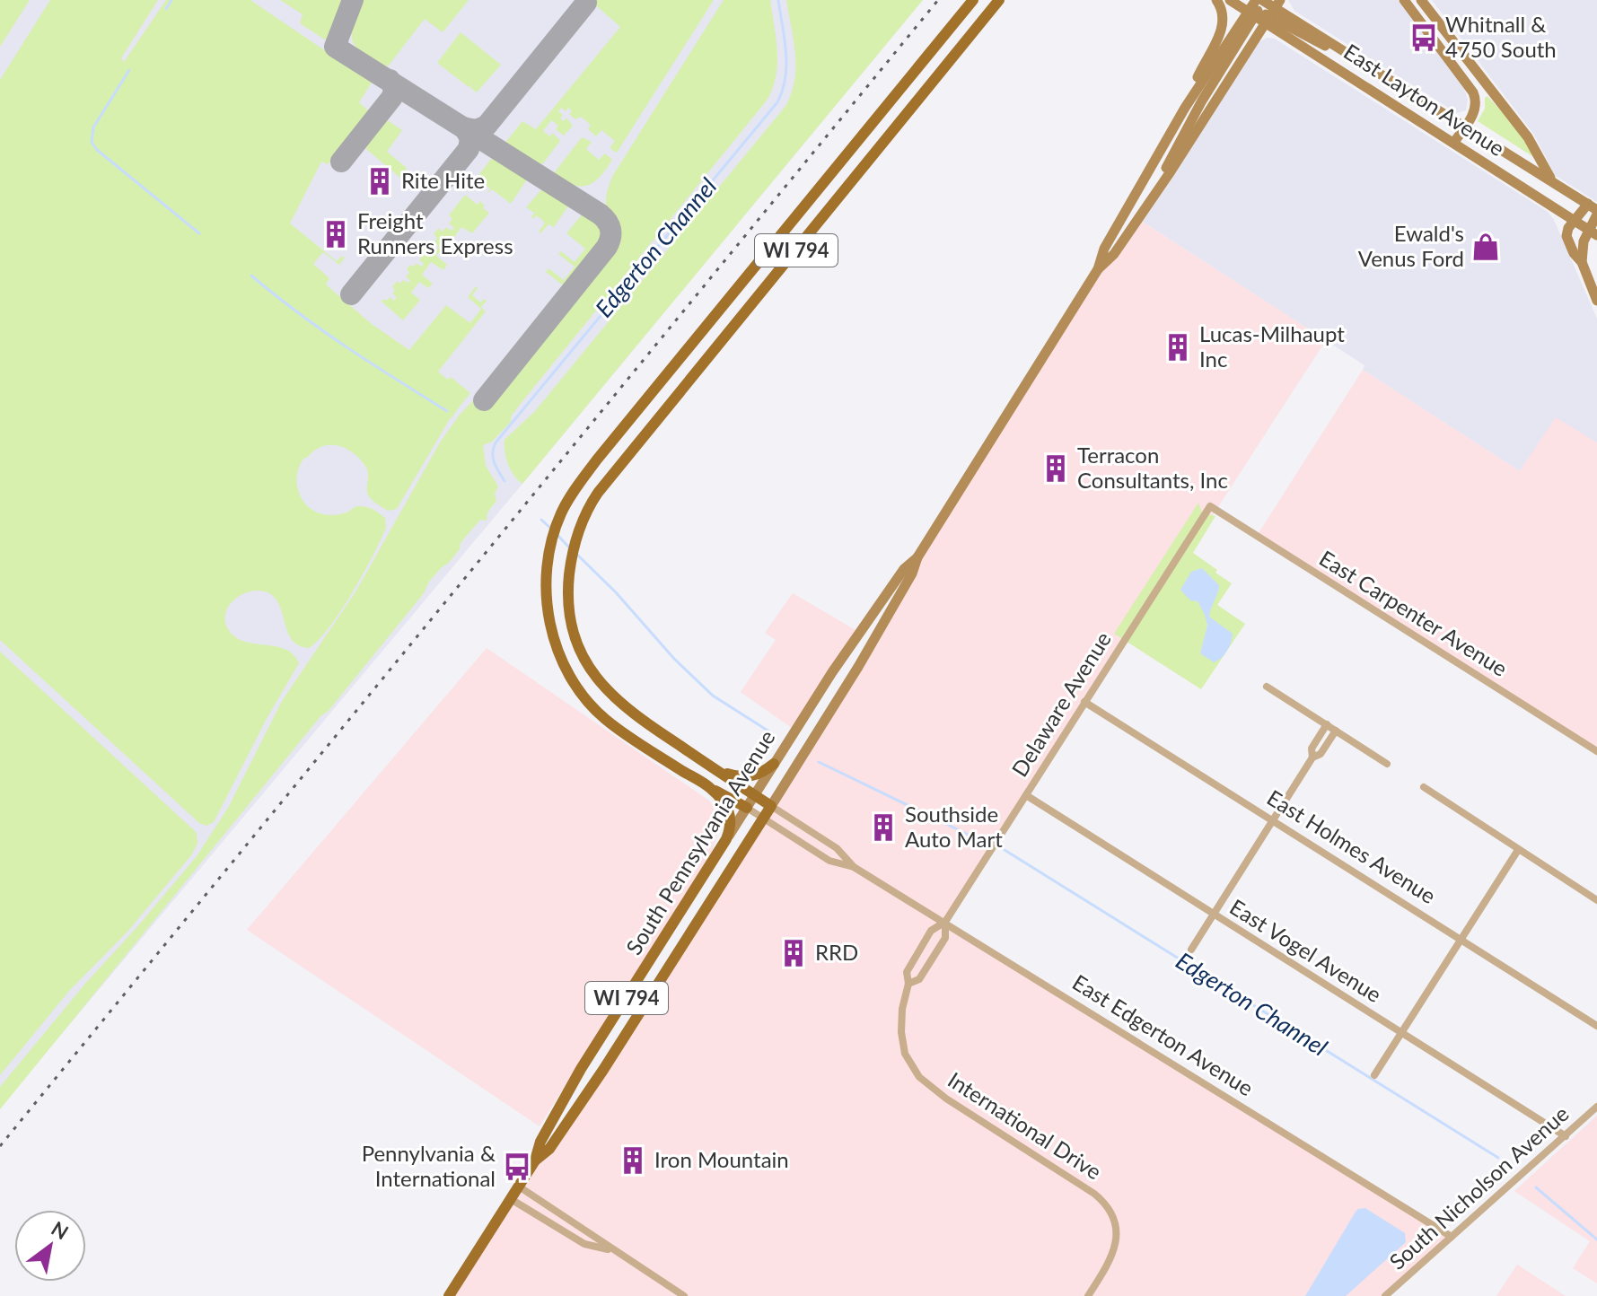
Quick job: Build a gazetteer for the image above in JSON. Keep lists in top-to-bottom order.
{
  "streets": {
    "main road": ["East Layton Avenue", "WI 794", "South Pennsylvania Avenue"],
    "street": [
      "East Carpenter Avenue",
      "Delaware Avenue",
      "East Holmes Avenue",
      "East Vogel Avenue",
      "East Edgerton Avenue",
      "International Drive",
      "South Nicholson Avenue"
    ]
  },
  "crossings": [
    ["East Layton Avenue", "South Pennsylvania Avenue"],
    ["WI 794", "South Pennsylvania Avenue"],
    ["WI 794", "East Edgerton Avenue"],
    ["East Carpenter Avenue", "Delaware Avenue"],
    ["Delaware Avenue", "East Holmes Avenue"],
    ["Delaware Avenue", "East Vogel Avenue"],
    ["Delaware Avenue", "East Edgerton Avenue"],
    ["Delaware Avenue", "International Drive"],
    ["South Pennsylvania Avenue", "East Edgerton Avenue"],
    ["East Vogel Avenue", "South Nicholson Avenue"],
    ["East Edgerton Avenue", "International Drive"],
    ["East Edgerton Avenue", "South Nicholson Avenue"]
  ],
  "water": ["Edgerton Channel"],
  "places": {
    "bus stop": ["Whitnall & 4750 South", "Pennylvania & International"],
    "building": [
      "Rite Hite",
      "Freight Runners Express",
      "Lucas-Milhaupt Inc",
      "Terracon Consultants, Inc",
      "Southside Auto Mart",
      "RRD",
      "Iron Mountain"
    ],
    "shop": ["Ewald's Venus Ford"]
  },
  "north": "top right"
}
